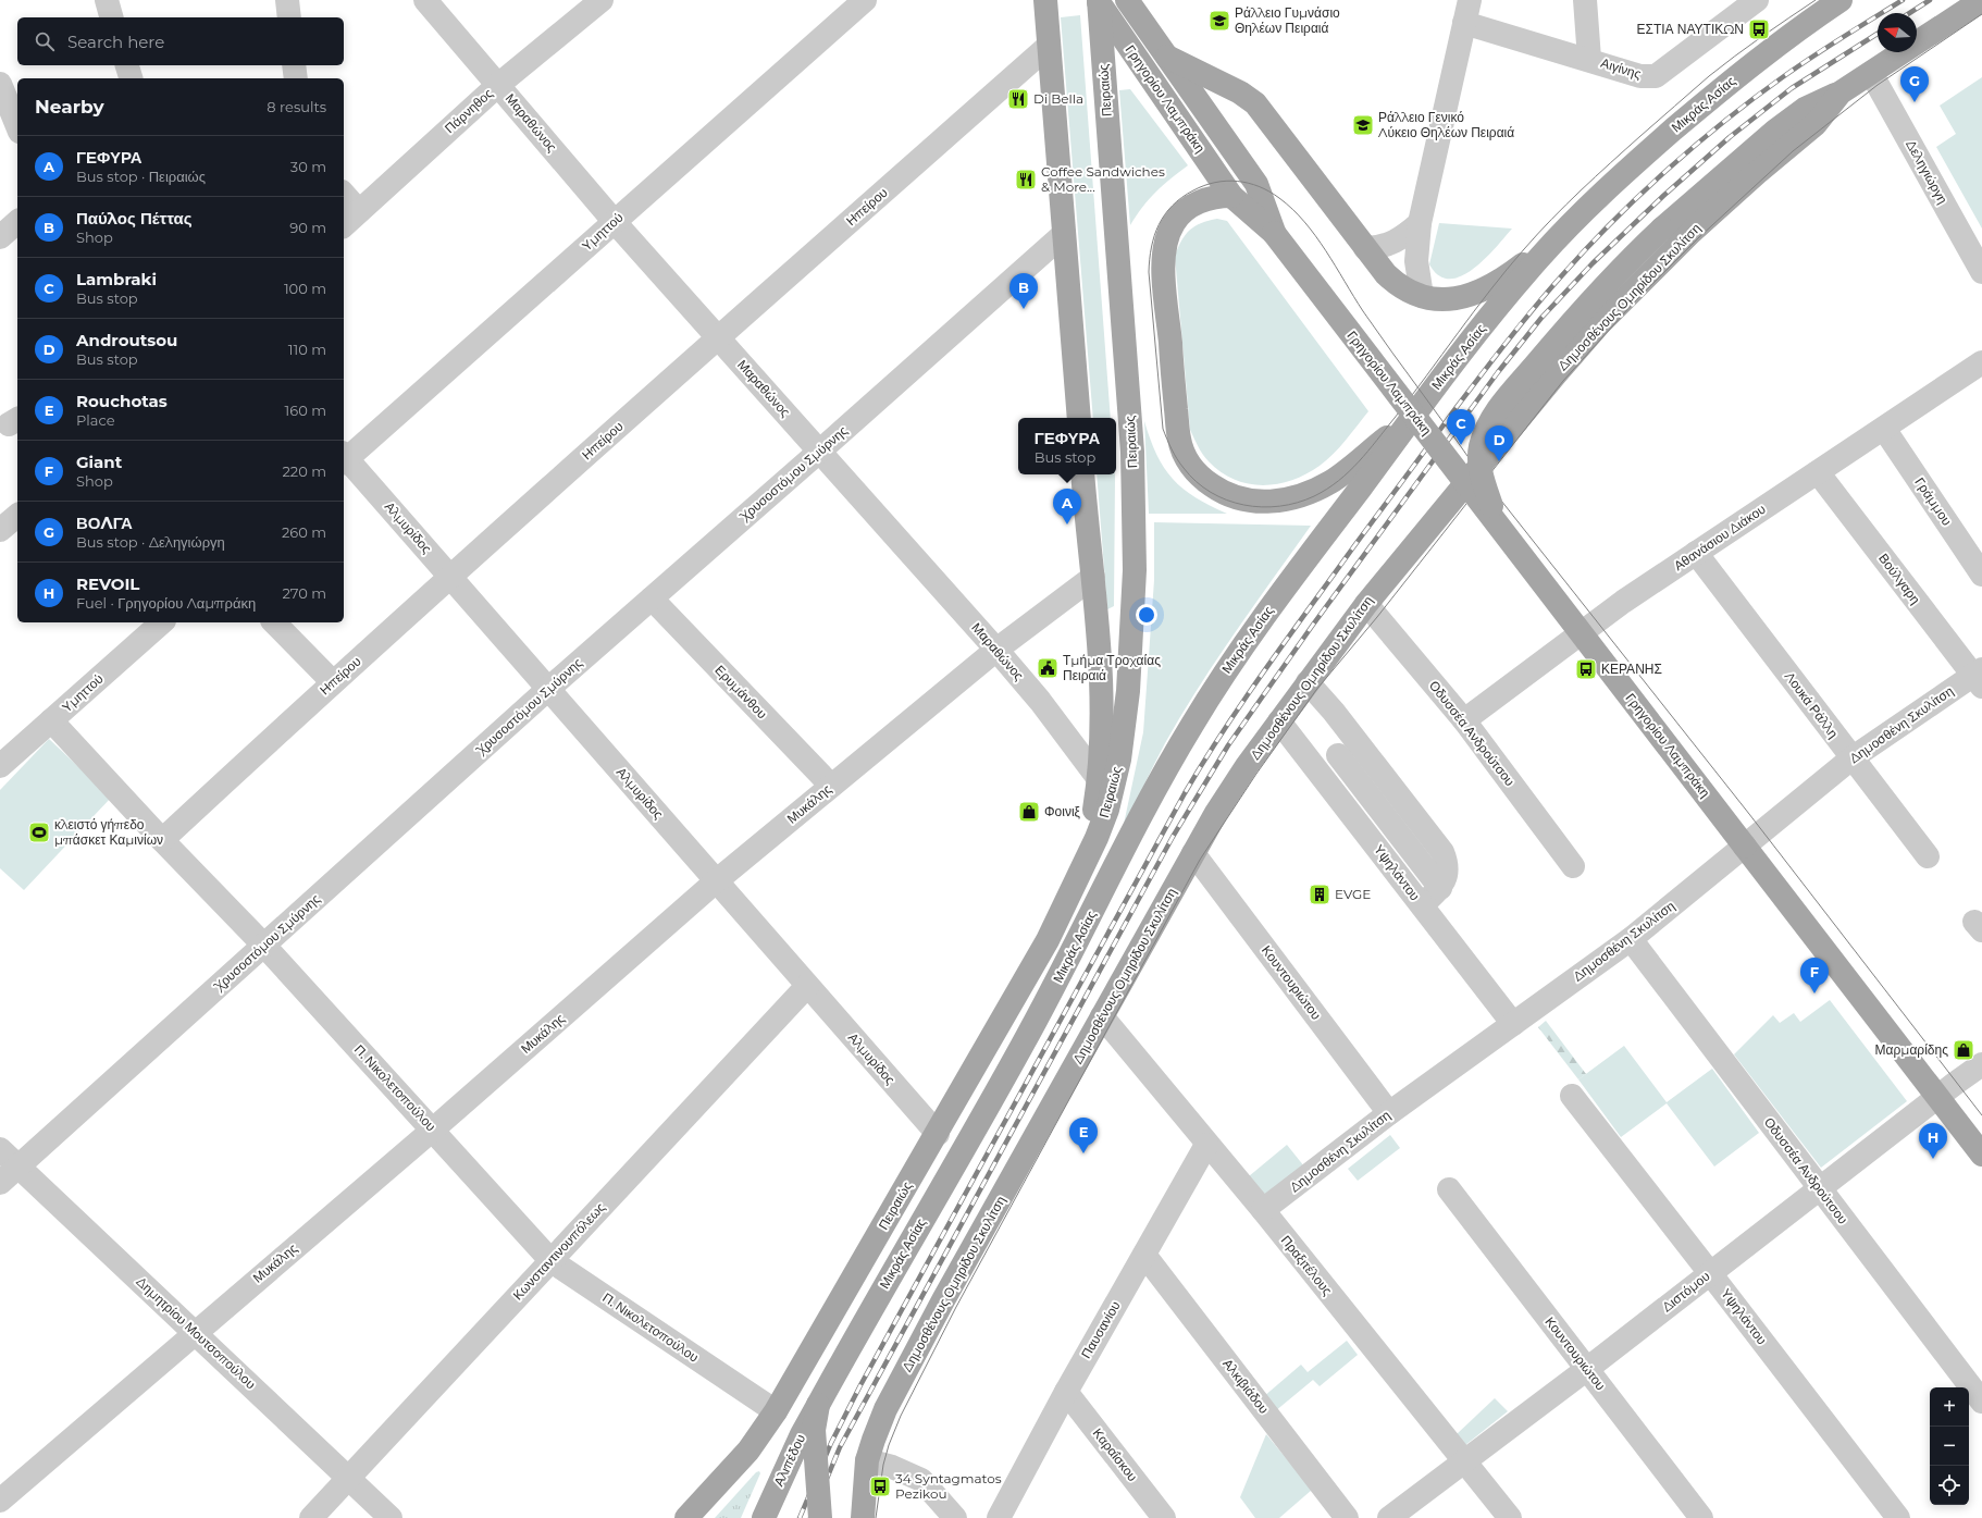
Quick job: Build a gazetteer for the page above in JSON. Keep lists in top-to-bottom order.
{
  "streets": {
    "main road": [
      "Πειραιώς",
      "Γρηγορίου Λαμπράκη",
      "Μικράς Ασίας",
      "Δημοσθένους Ομηρίδου Σκυλίτση",
      "Αλιπέδου"
    ],
    "street": [
      "Αιγίνης",
      "Πάρνηθος",
      "Μαραθώνος",
      "Δεληγιώργη",
      "Ηπείρου",
      "Υμηττού",
      "Χρυσοστόμου Σμύρνης",
      "Γράμμου",
      "Αλμυρίδος",
      "Αθανάσιου Διάκου",
      "Βούλγαρη",
      "Ερυμάνθου",
      "Λουκά Ράλλη",
      "Δημοσθένη Σκυλίτση",
      "Οδυσσέα Ανδρούτσου",
      "Μυκάλης",
      "Υψηλάντου",
      "Κουντουριώτου",
      "Π. Νικολετοπούλου",
      "Κωνσταντινουπόλεως",
      "Πραξιτέλους",
      "Διστόμου",
      "Παυσανίου",
      "Δημητρίου Μουτσοπούλου",
      "Αλκιβιάδου",
      "Καραΐσκου"
    ]
  },
  "crossings": [
    ["Πειραιώς", "Γρηγορίου Λαμπράκη"],
    ["Πειραιώς", "Μαραθώνος"],
    ["Πειραιώς", "Αλμυρίδος"],
    ["Πειραιώς", "Μυκάλης"],
    ["Πειραιώς", "Π. Νικολετοπούλου"],
    ["Γρηγορίου Λαμπράκη", "Δημοσθένη Σκυλίτση"],
    ["Γρηγορίου Λαμπράκη", "Διστόμου"],
    ["Μικράς Ασίας", "Αλιπέδου"],
    ["Πάρνηθος", "Μαραθώνος"],
    ["Μαραθώνος", "Ηπείρου"],
    ["Μαραθώνος", "Υμηττού"],
    ["Μαραθώνος", "Χρυσοστόμου Σμύρνης"],
    ["Μαραθώνος", "Μυκάλης"],
    ["Δεληγιώργη", "Δημοσθένους Ομηρίδου Σκυλίτση"],
    ["Ηπείρου", "Αλμυρίδος"],
    ["Ηπείρου", "Π. Νικολετοπούλου"],
    ["Υμηττού", "Αλμυρίδος"],
    ["Υμηττού", "Π. Νικολετοπούλου"],
    ["Δημοσθένους Ομηρίδου Σκυλίτση", "Οδυσσέα Ανδρούτσου"],
    ["Δημοσθένους Ομηρίδου Σκυλίτση", "Υψηλάντου"],
    ["Δημοσθένους Ομηρίδου Σκυλίτση", "Κουντουριώτου"],
    ["Δημοσθένους Ομηρίδου Σκυλίτση", "Πραξιτέλους"],
    ["Χρυσοστόμου Σμύρνης", "Αλμυρίδος"],
    ["Χρυσοστόμου Σμύρνης", "Ερυμάνθου"],
    ["Χρυσοστόμου Σμύρνης", "Π. Νικολετοπούλου"],
    ["Χρυσοστόμου Σμύρνης", "Δημητρίου Μουτσοπούλου"],
    ["Γράμμου", "Αθανάσιου Διάκου"],
    ["Αλμυρίδος", "Μυκάλης"],
    ["Αλμυρίδος", "Κωνσταντινουπόλεως"],
    ["Αθανάσιου Διάκου", "Βούλγαρη"],
    ["Αθανάσιου Διάκου", "Λουκά Ράλλη"],
    ["Αθανάσιου Διάκου", "Οδυσσέα Ανδρούτσου"],
    ["Βούλγαρη", "Δημοσθένη Σκυλίτση"],
    ["Ερυμάνθου", "Μυκάλης"],
    ["Λουκά Ράλλη", "Δημοσθένη Σκυλίτση"],
    ["Δημοσθένη Σκυλίτση", "Οδυσσέα Ανδρούτσου"],
    ["Δημοσθένη Σκυλίτση", "Υψηλάντου"],
    ["Δημοσθένη Σκυλίτση", "Κουντουριώτου"],
    ["Δημοσθένη Σκυλίτση", "Πραξιτέλους"],
    ["Οδυσσέα Ανδρούτσου", "Διστόμου"],
    ["Μυκάλης", "Π. Νικολετοπούλου"],
    ["Μυκάλης", "Δημητρίου Μουτσοπούλου"],
    ["Υψηλάντου", "Διστόμου"],
    ["Κουντουριώτου", "Διστόμου"],
    ["Π. Νικολετοπούλου", "Κωνσταντινουπόλεως"],
    ["Κωνσταντινουπόλεως", "Δημητρίου Μουτσοπούλου"],
    ["Πραξιτέλους", "Διστόμου"],
    ["Πραξιτέλους", "Παυσανίου"],
    ["Παυσανίου", "Αλκιβιάδου"],
    ["Παυσανίου", "Καραΐσκου"]
  ],
  "places": {
    "school or university": ["Ράλλειο Γυμνάσιο Θηλέων Πειραιά", "Ράλλειο Γενικό Λύκειο Θηλέων Πειραιά"],
    "bus stop": ["ΕΣΤΙΑ ΝΑΥΤΙΚΩΝ", "ΚΕΡΑΝΗΣ", "34 Syntagmatos Pezikou"],
    "restaurant": ["Di Bella", "Coffee Sandwiches & More..."],
    "public building": ["Τμήμα Τροχαίας Πειραιά"],
    "shop": ["Φοινιξ", "Μαρμαρίδης"],
    "sports": ["κλειστό γήπεδο μπάσκετ Καμινίων"],
    "building": ["EVGE"]
  },
  "north": "left",
  "page": {
    "search": "Search here",
    "pins": [
      "G",
      "B",
      "C",
      "D",
      "A",
      "F",
      "E",
      "H"
    ],
    "heading": ["Nearby", "8 results"],
    "list": [
      {
        "mark": "A",
        "name": "ΓΕΦΥΡΑ",
        "note": "Bus stop · Πειραιώς",
        "value": "30 m"
      },
      {
        "mark": "B",
        "name": "Παύλος Πέττας",
        "note": "Shop",
        "value": "90 m"
      },
      {
        "mark": "C",
        "name": "Lambraki",
        "note": "Bus stop",
        "value": "100 m"
      },
      {
        "mark": "D",
        "name": "Androutsou",
        "note": "Bus stop",
        "value": "110 m"
      },
      {
        "mark": "E",
        "name": "Rouchotas",
        "note": "Place",
        "value": "160 m"
      },
      {
        "mark": "F",
        "name": "Giant",
        "note": "Shop",
        "value": "220 m"
      },
      {
        "mark": "G",
        "name": "ΒΟΛΓΑ",
        "note": "Bus stop · Δεληγιώργη",
        "value": "260 m"
      },
      {
        "mark": "H",
        "name": "REVOIL",
        "note": "Fuel · Γρηγορίου Λαμπράκη",
        "value": "270 m"
      }
    ],
    "popup": ["ΓΕΦΥΡΑ", "Bus stop"],
    "map_buttons": ["+", "−"]
  }
}
